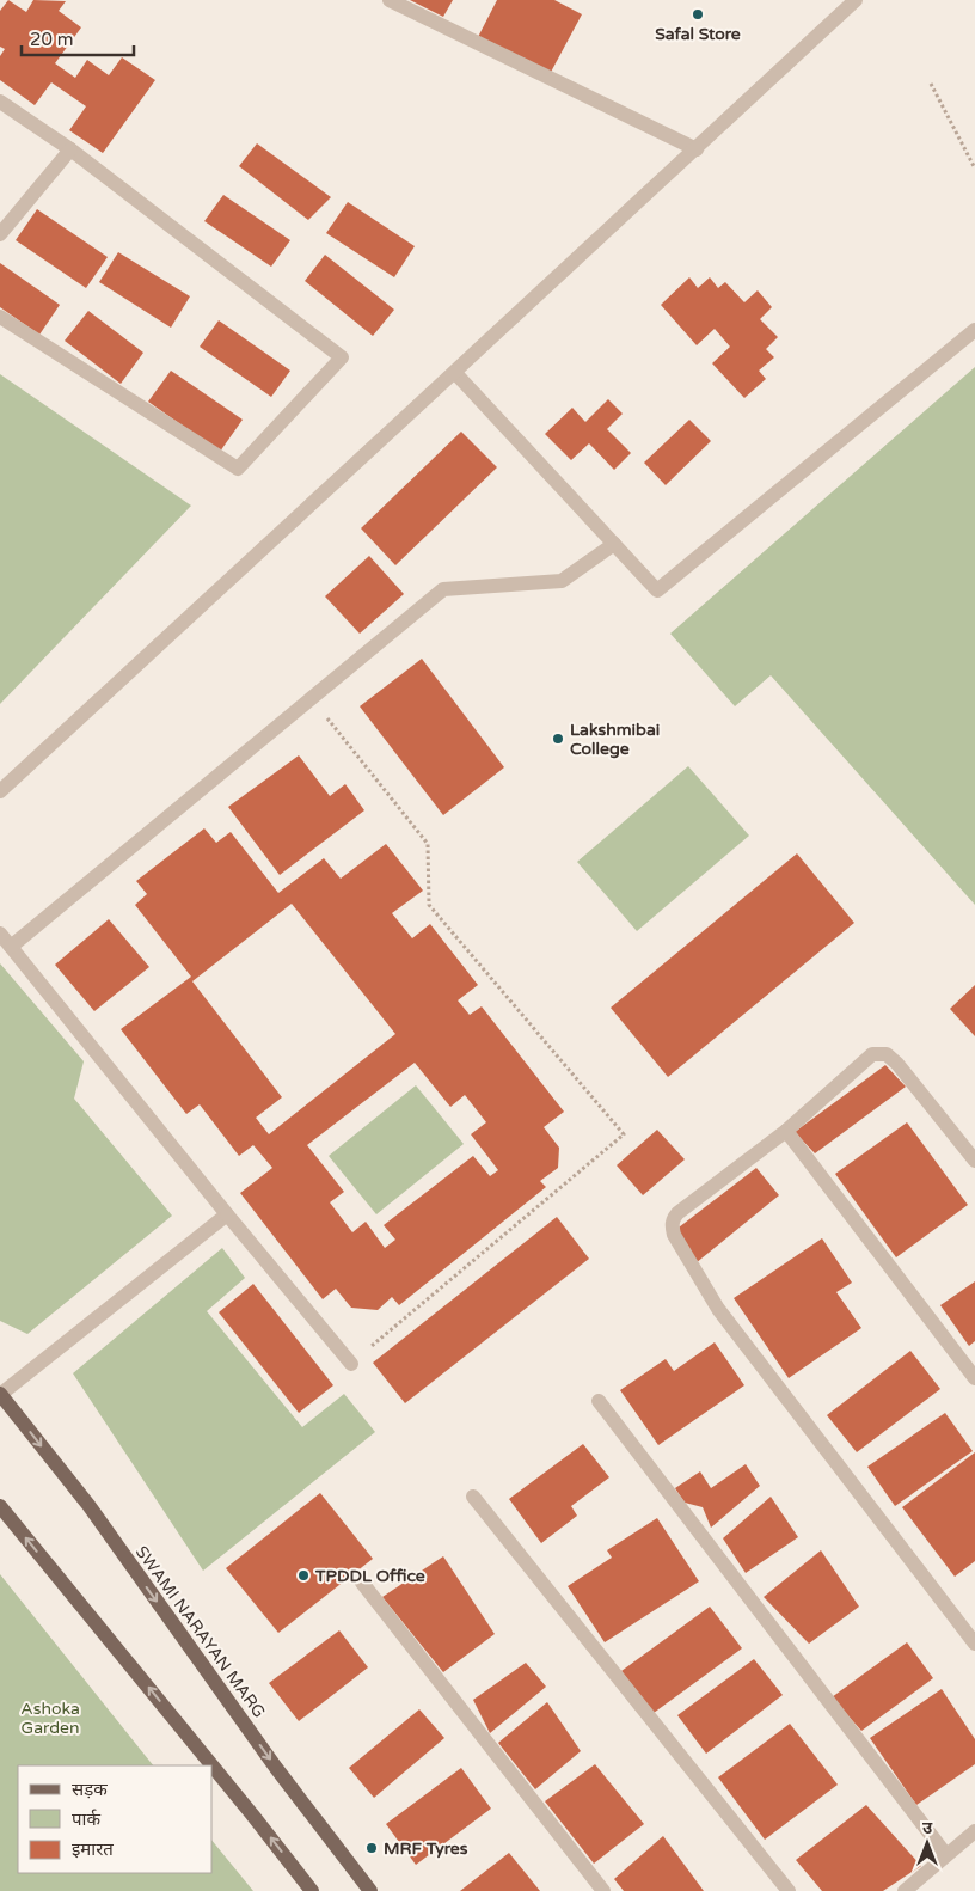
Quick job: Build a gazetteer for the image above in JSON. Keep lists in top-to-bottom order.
{
  "streets": {
    "main road": ["SWAMI NARAYAN MARG"]
  },
  "parks": ["Ashoka Garden"],
  "places": [
    "Safal Store",
    "Lakshmibai College",
    "TPDDL Office",
    "MRF Tyres"
  ],
  "legend": ["सड़क", "पार्क", "इमारत"],
  "scale_bar": "20 m",
  "north": "top"
}
